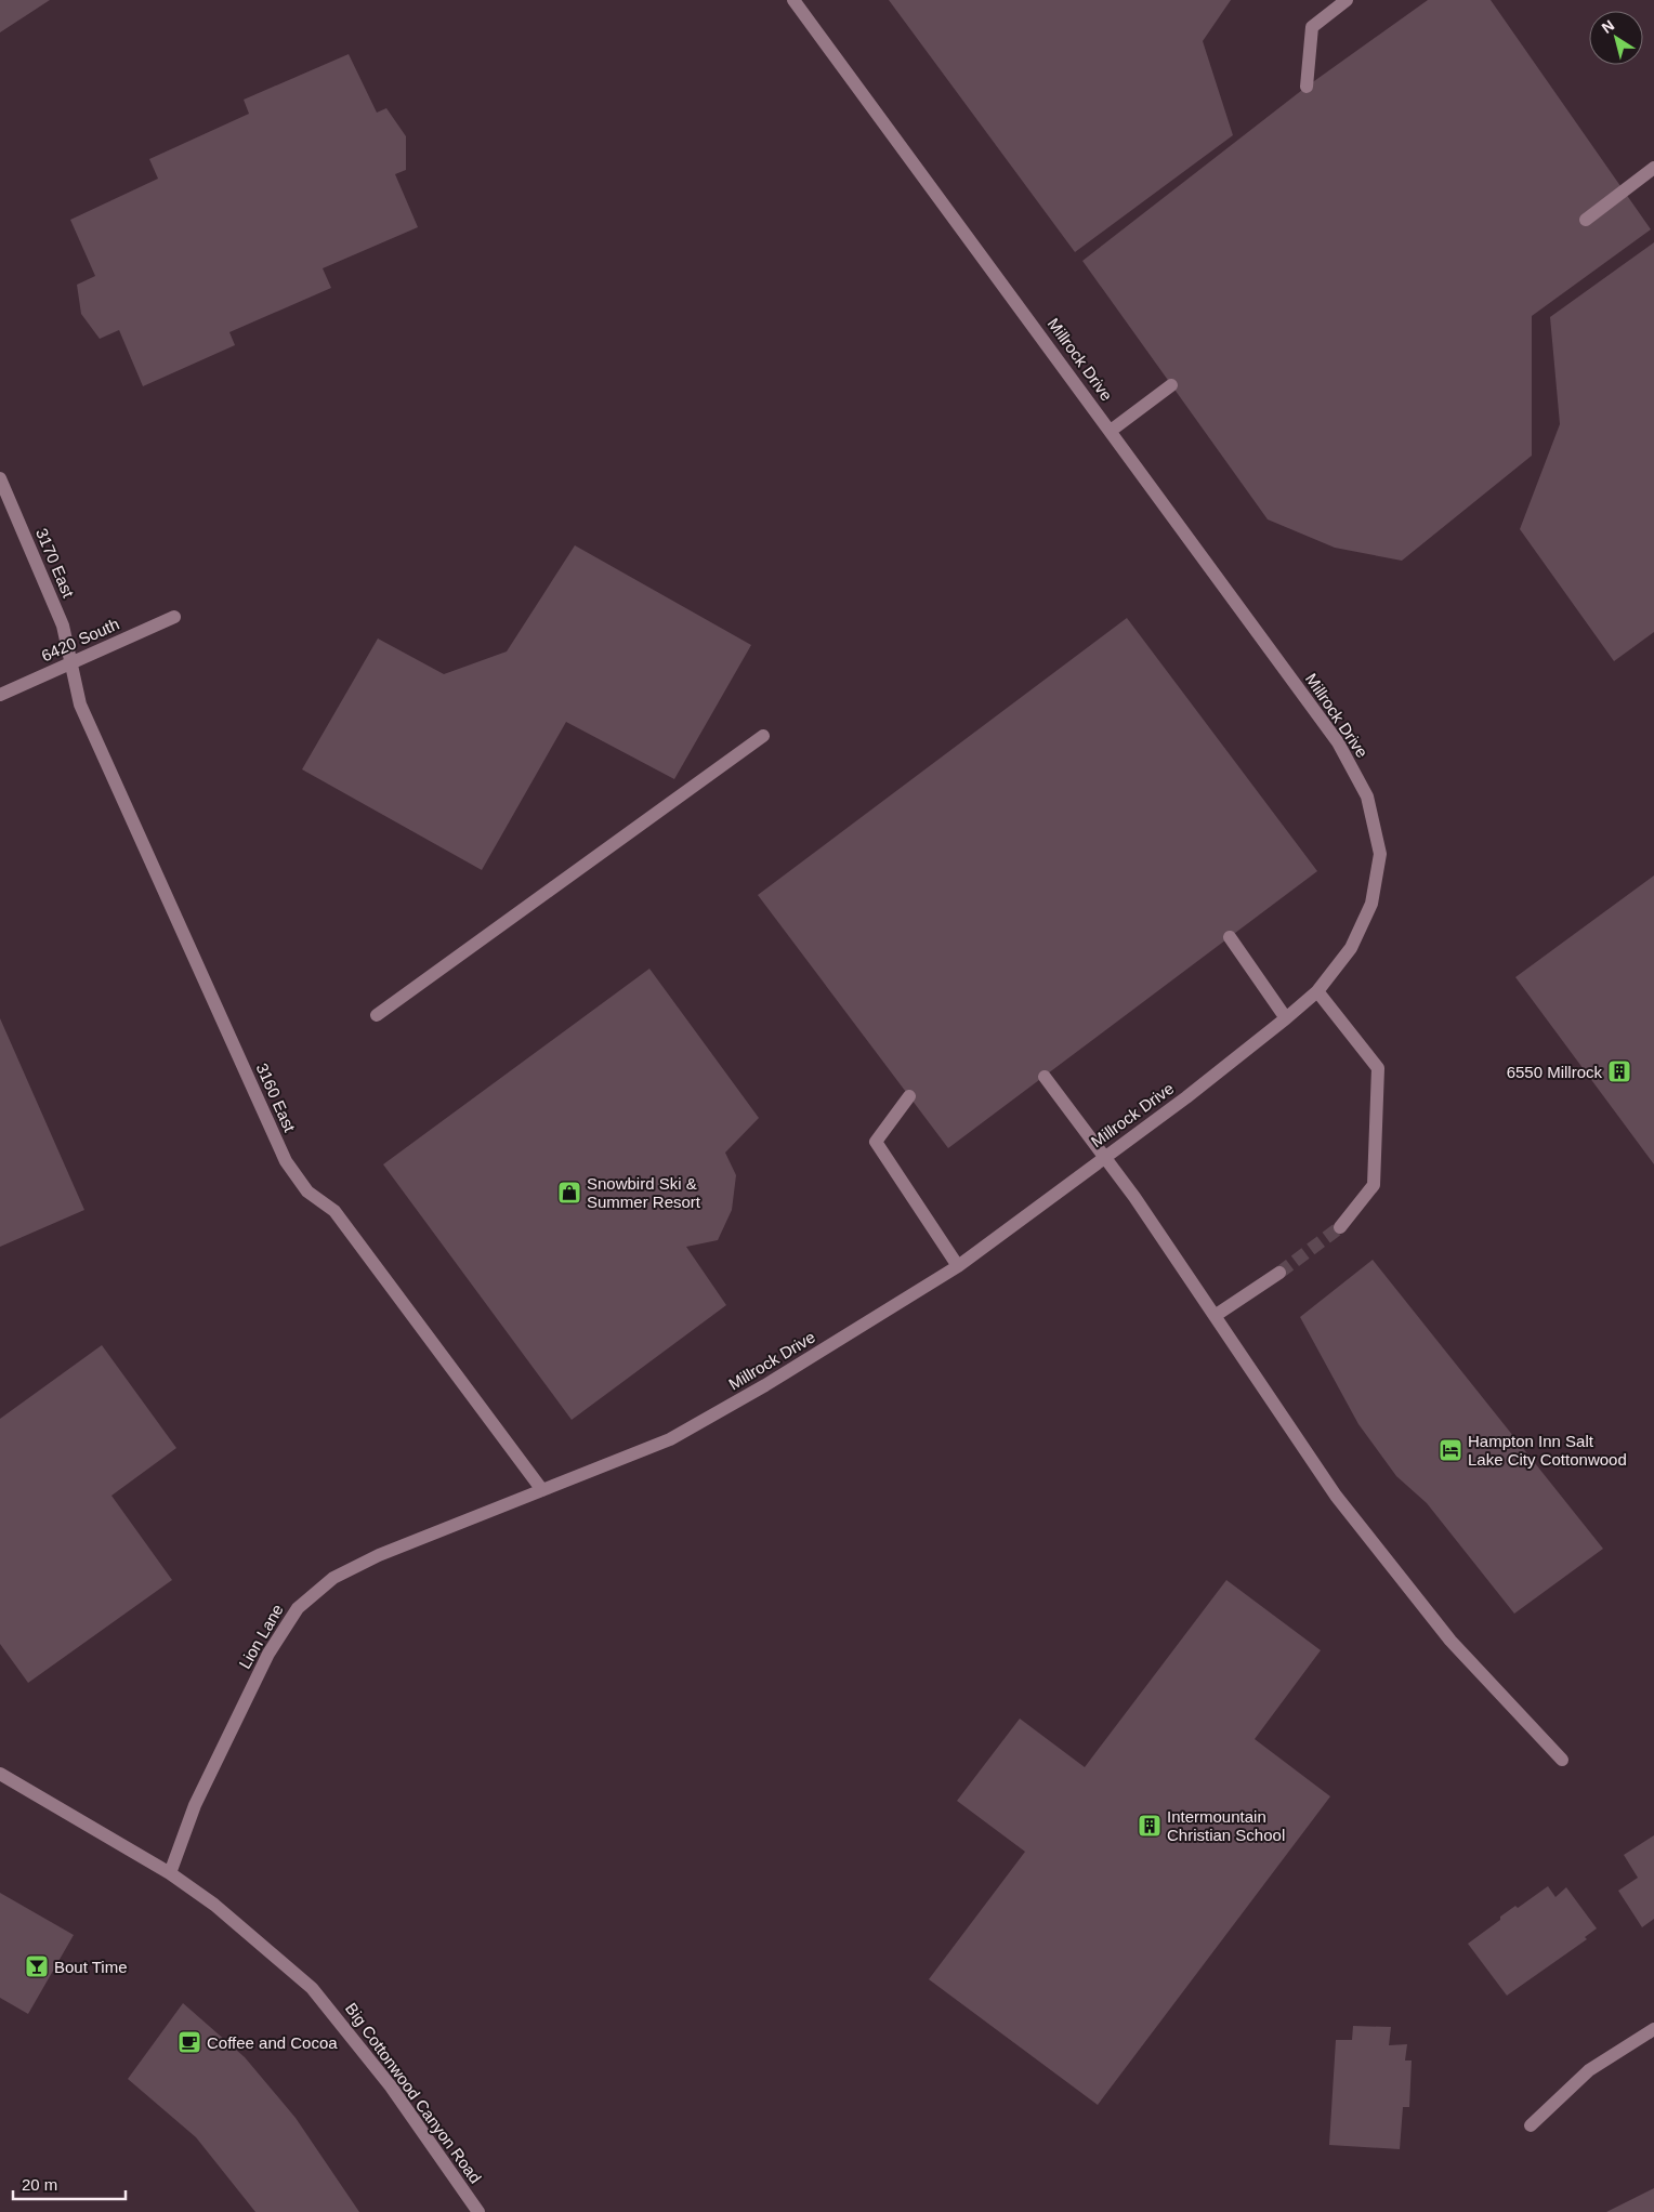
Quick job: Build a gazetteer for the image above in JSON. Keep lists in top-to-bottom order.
{
  "streets": {
    "street": [
      "Millrock Drive",
      "3170 East",
      "6420 South",
      "3160 East",
      "Lion Lane",
      "Big Cottonwood Canyon Road"
    ]
  },
  "crossings": [
    ["Millrock Drive", "3160 East"],
    ["Millrock Drive", "Lion Lane"],
    ["3170 East", "6420 South"],
    ["3170 East", "3160 East"],
    ["6420 South", "3160 East"],
    ["3160 East", "Lion Lane"],
    ["Lion Lane", "Big Cottonwood Canyon Road"]
  ],
  "places": {
    "building": ["6550 Millrock", "Intermountain Christian School"],
    "shop": ["Snowbird Ski & Summer Resort"],
    "hotel": ["Hampton Inn Salt Lake City Cottonwood"],
    "bar": ["Bout Time"],
    "cafe": ["Coffee and Cocoa"]
  },
  "scale_bar": "20 m",
  "north": "top left"
}
